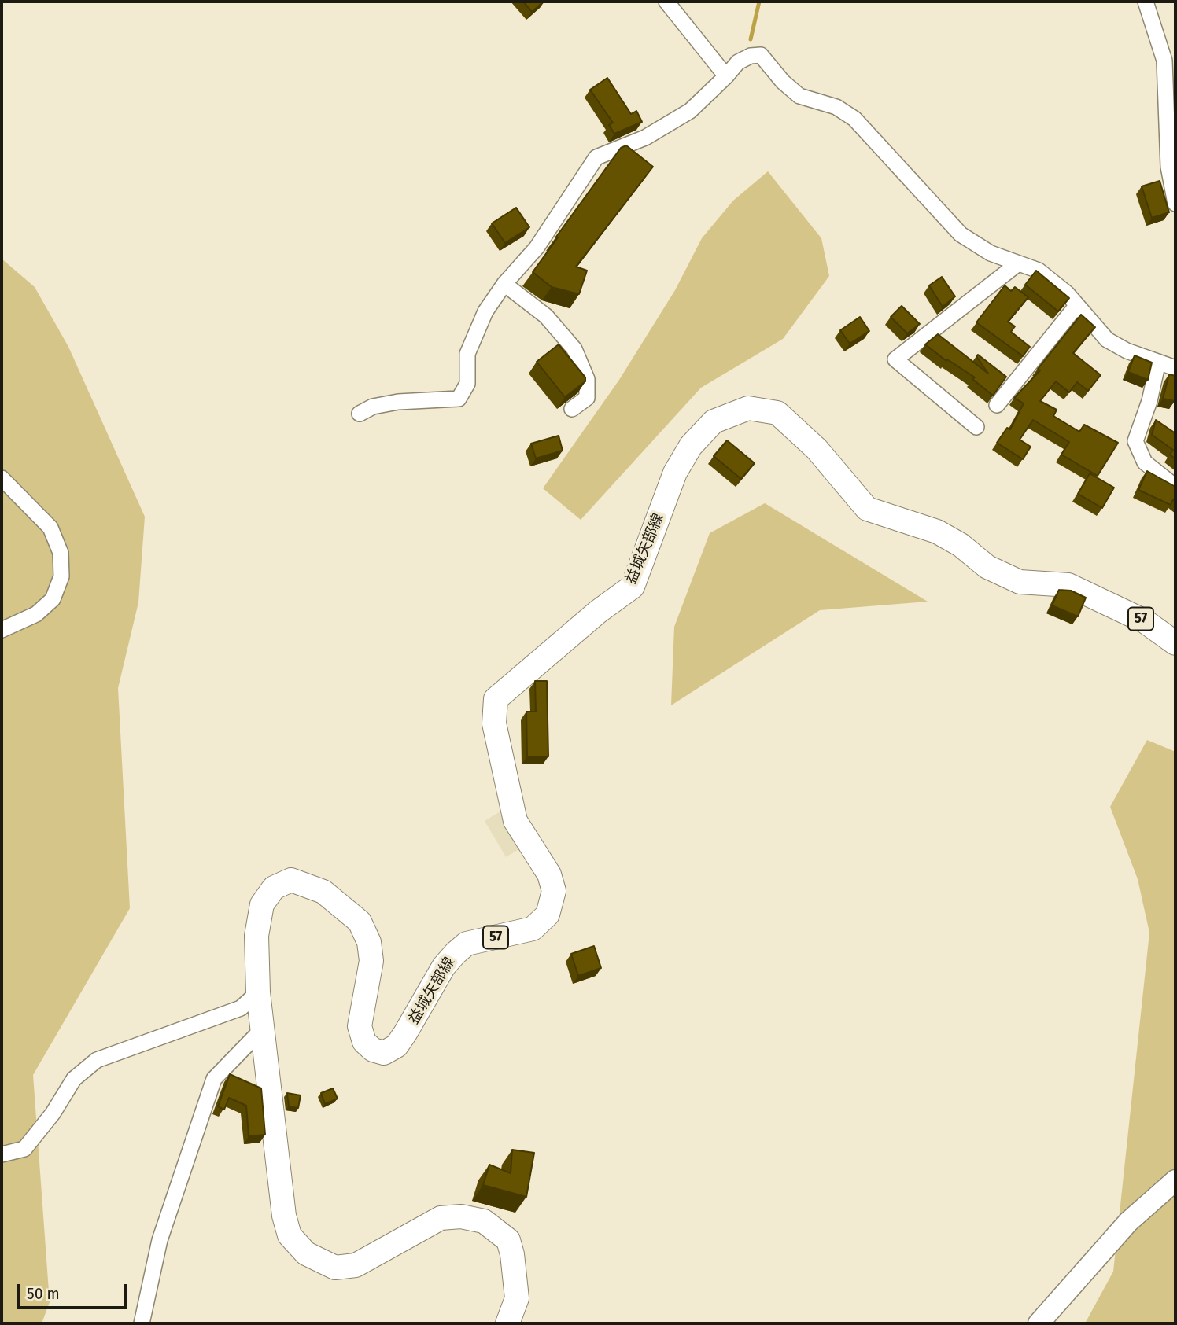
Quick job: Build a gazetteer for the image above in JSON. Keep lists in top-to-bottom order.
{
  "streets": {
    "main road": ["益城矢部線", "57"]
  },
  "scale_bar": "50 m"
}
